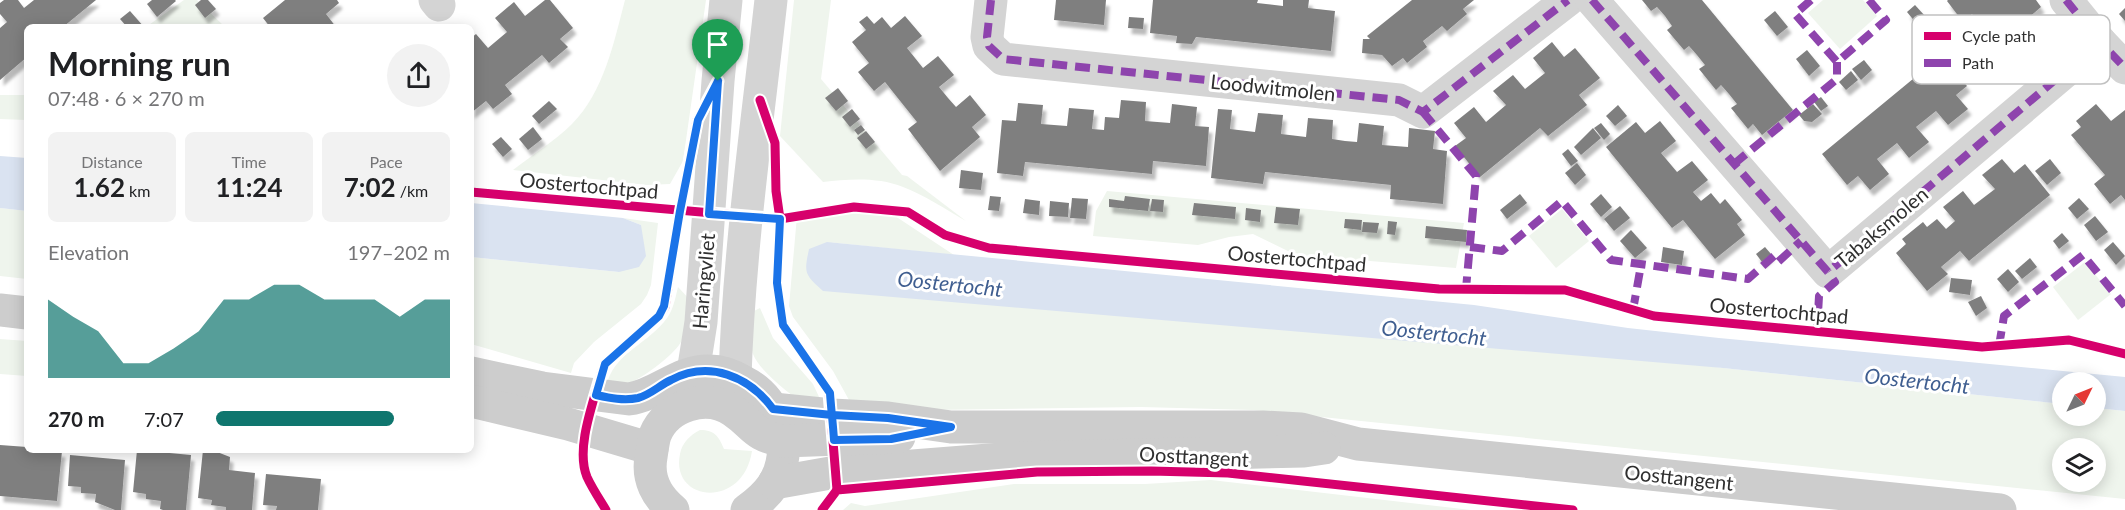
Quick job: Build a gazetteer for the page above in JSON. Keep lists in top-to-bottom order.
{
  "streets": {
    "main road": ["Oosttangent"],
    "street": ["Loodwitmolen", "Tabaksmolen", "Haringvliet"],
    "cycle path": ["Oostertochtpad"]
  },
  "water": ["Oostertocht"],
  "legend": ["Cycle path", "Path"],
  "north": "top right",
  "page": {
    "heading": ["Morning run", "07:48 · 6 × 270 m"],
    "stats": [
      ["Distance", "1.62 km"],
      ["Time", "11:24"],
      ["Pace", "7:02 /km"]
    ],
    "chart": ["Elevation", "197–202 m"],
    "list": [
      {
        "name": "270 m",
        "note": "7:07"
      }
    ]
  }
}
